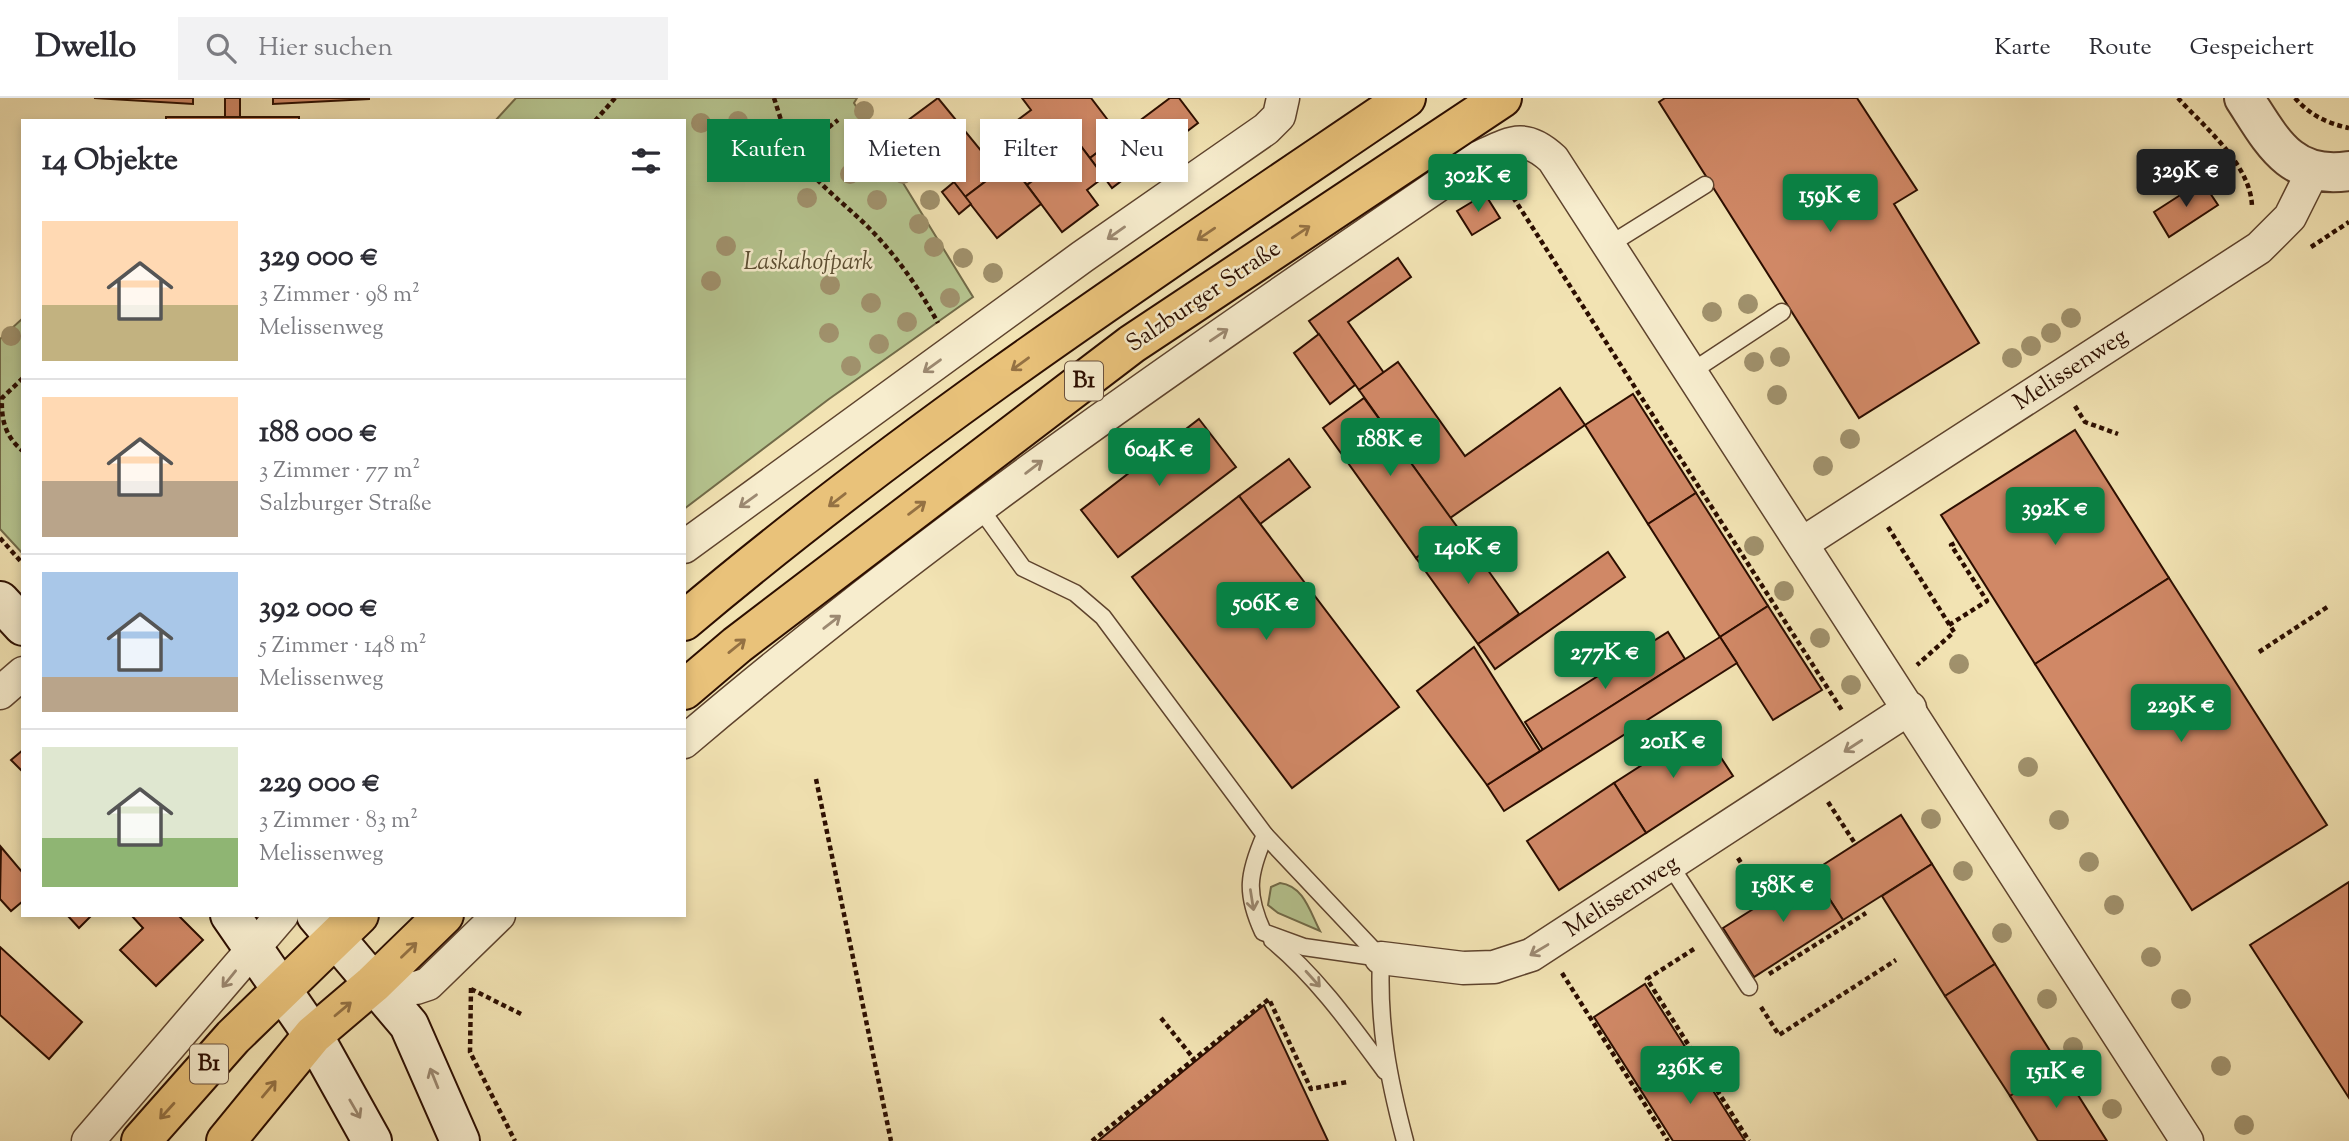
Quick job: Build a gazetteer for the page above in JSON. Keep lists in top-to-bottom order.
{
  "streets": {
    "main road": ["Salzburger Straße", "B1"],
    "street": ["Melissenweg"]
  },
  "one_way": ["Melissenweg"],
  "parks": ["Laskahofpark"],
  "page": {
    "header": "Dwello",
    "search": "Hier suchen",
    "nav": ["Karte", "Route", "Gespeichert"],
    "chip": [
      "Kaufen",
      "Mieten",
      "Filter",
      "Neu"
    ],
    "heading": "14 Objekte",
    "price": [
      "329K €",
      "302K €",
      "159K €",
      "188K €",
      "604K €",
      "392K €",
      "140K €",
      "506K €",
      "277K €",
      "229K €",
      "201K €",
      "158K €",
      "236K €",
      "151K €"
    ],
    "list": [
      {
        "name": "329 000 €",
        "note": "3 Zimmer · 98 m² · Melissenweg"
      },
      {
        "name": "188 000 €",
        "note": "3 Zimmer · 77 m² · Salzburger Straße"
      },
      {
        "name": "392 000 €",
        "note": "5 Zimmer · 148 m² · Melissenweg"
      },
      {
        "name": "229 000 €",
        "note": "3 Zimmer · 83 m² · Melissenweg"
      }
    ]
  }
}
